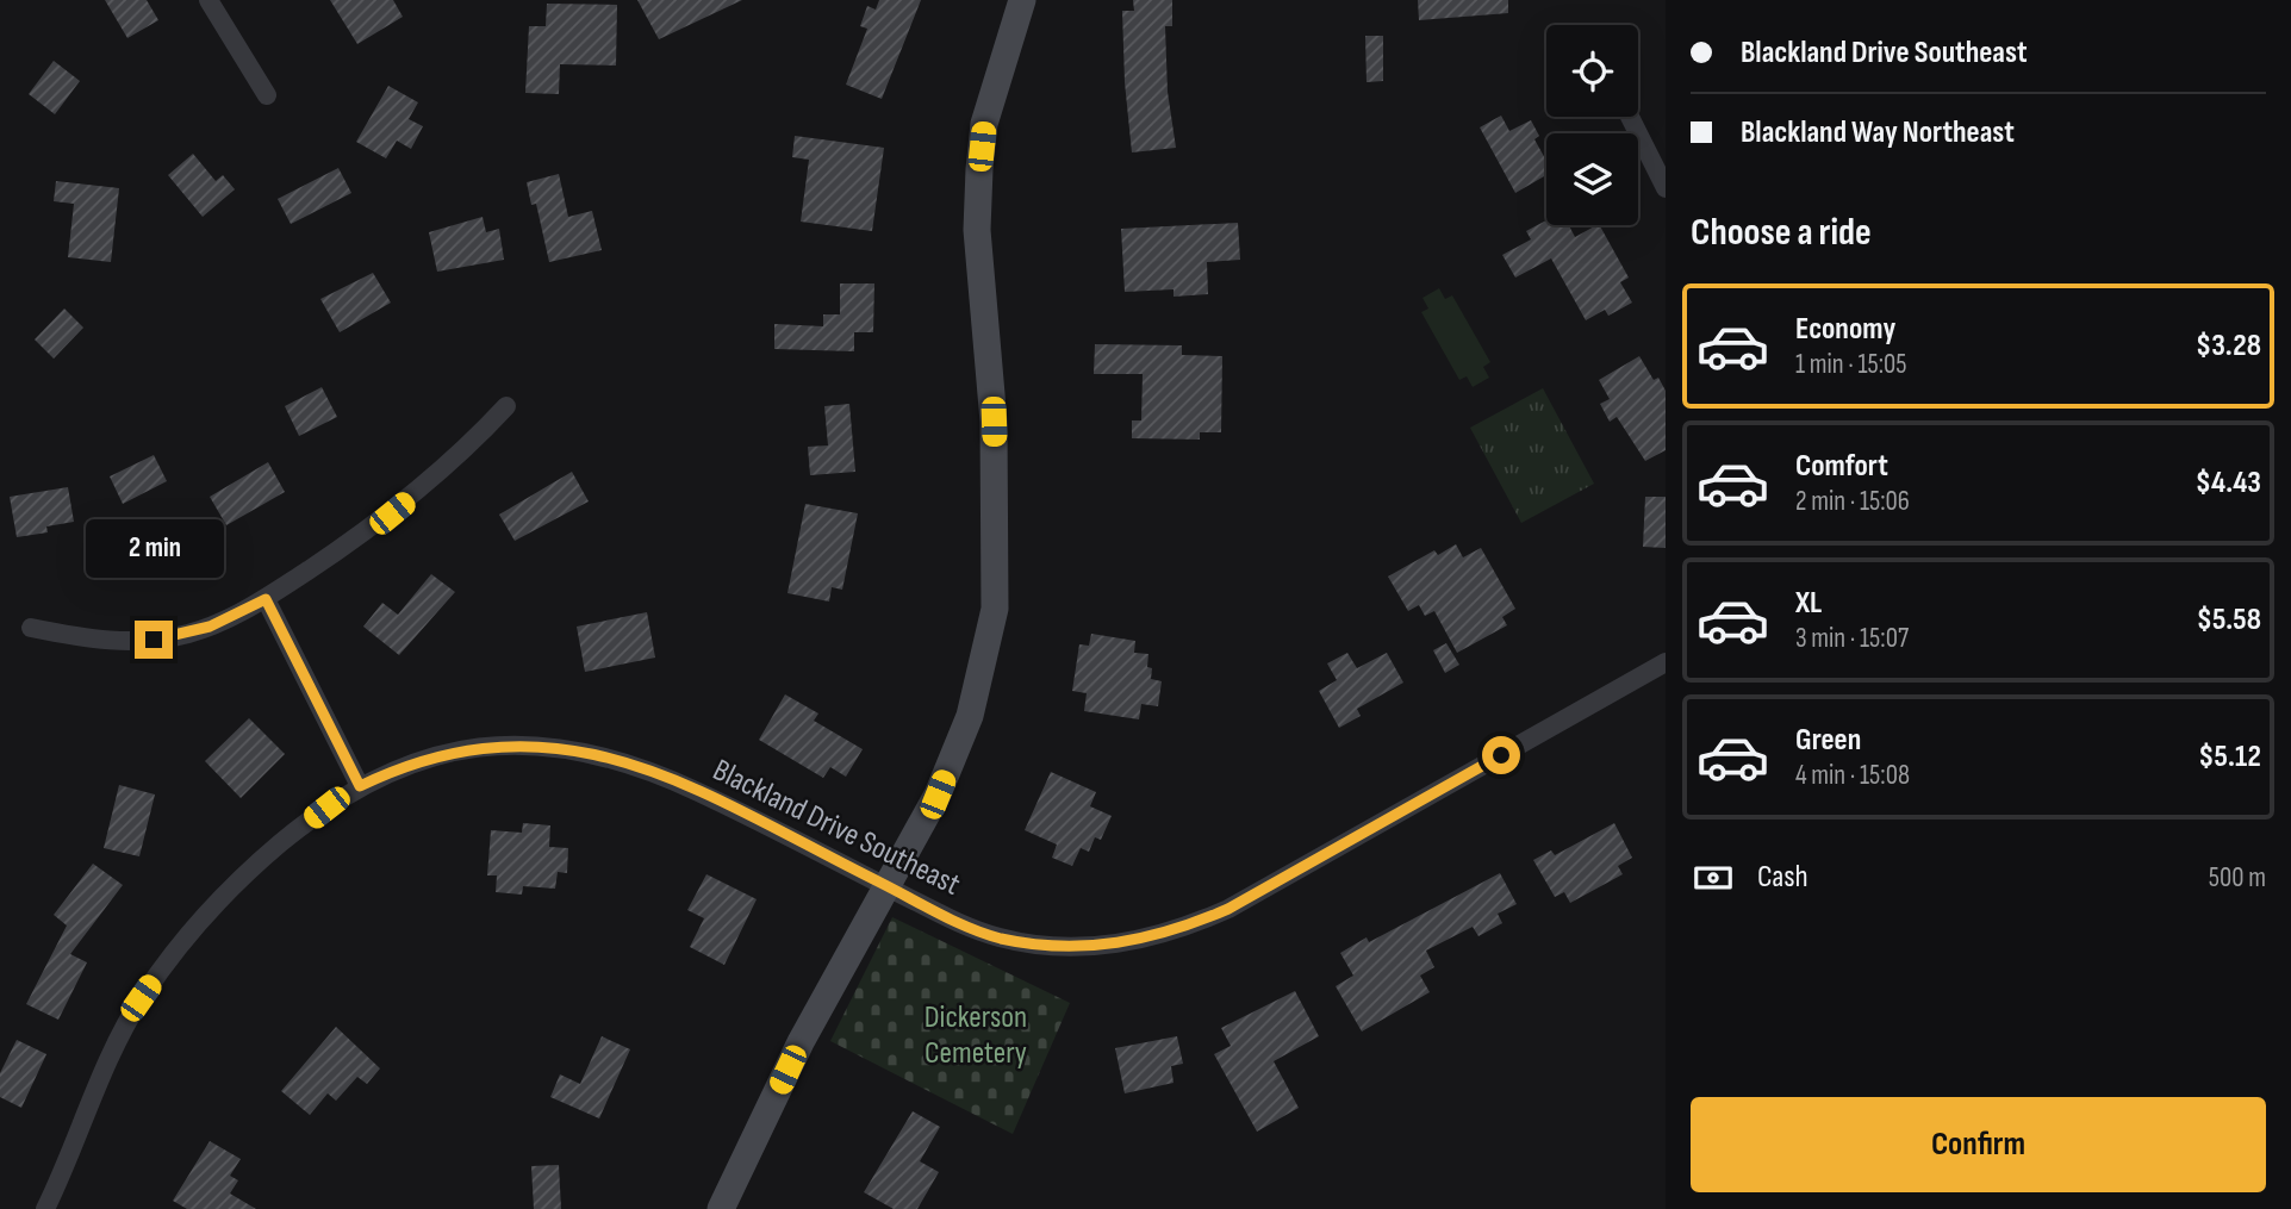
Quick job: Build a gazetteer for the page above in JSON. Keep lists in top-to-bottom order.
{
  "streets": {
    "street": ["Blackland Drive Southeast"]
  },
  "parks": ["Dickerson Cemetery"],
  "page": {
    "banner": ["Blackland Drive Southeast", "Blackland Way Northeast"],
    "heading": "Choose a ride",
    "list": [
      {
        "name": "Economy",
        "note": "1 min · 15:05",
        "value": "$3.28"
      },
      {
        "name": "Comfort",
        "note": "2 min · 15:06",
        "value": "$4.43"
      },
      {
        "name": "XL",
        "note": "3 min · 15:07",
        "value": "$5.58"
      },
      {
        "name": "Green",
        "note": "4 min · 15:08",
        "value": "$5.12"
      }
    ],
    "bubble": "2 min",
    "pay": ["Cash", "500 m"],
    "buttons": "Confirm"
  }
}
